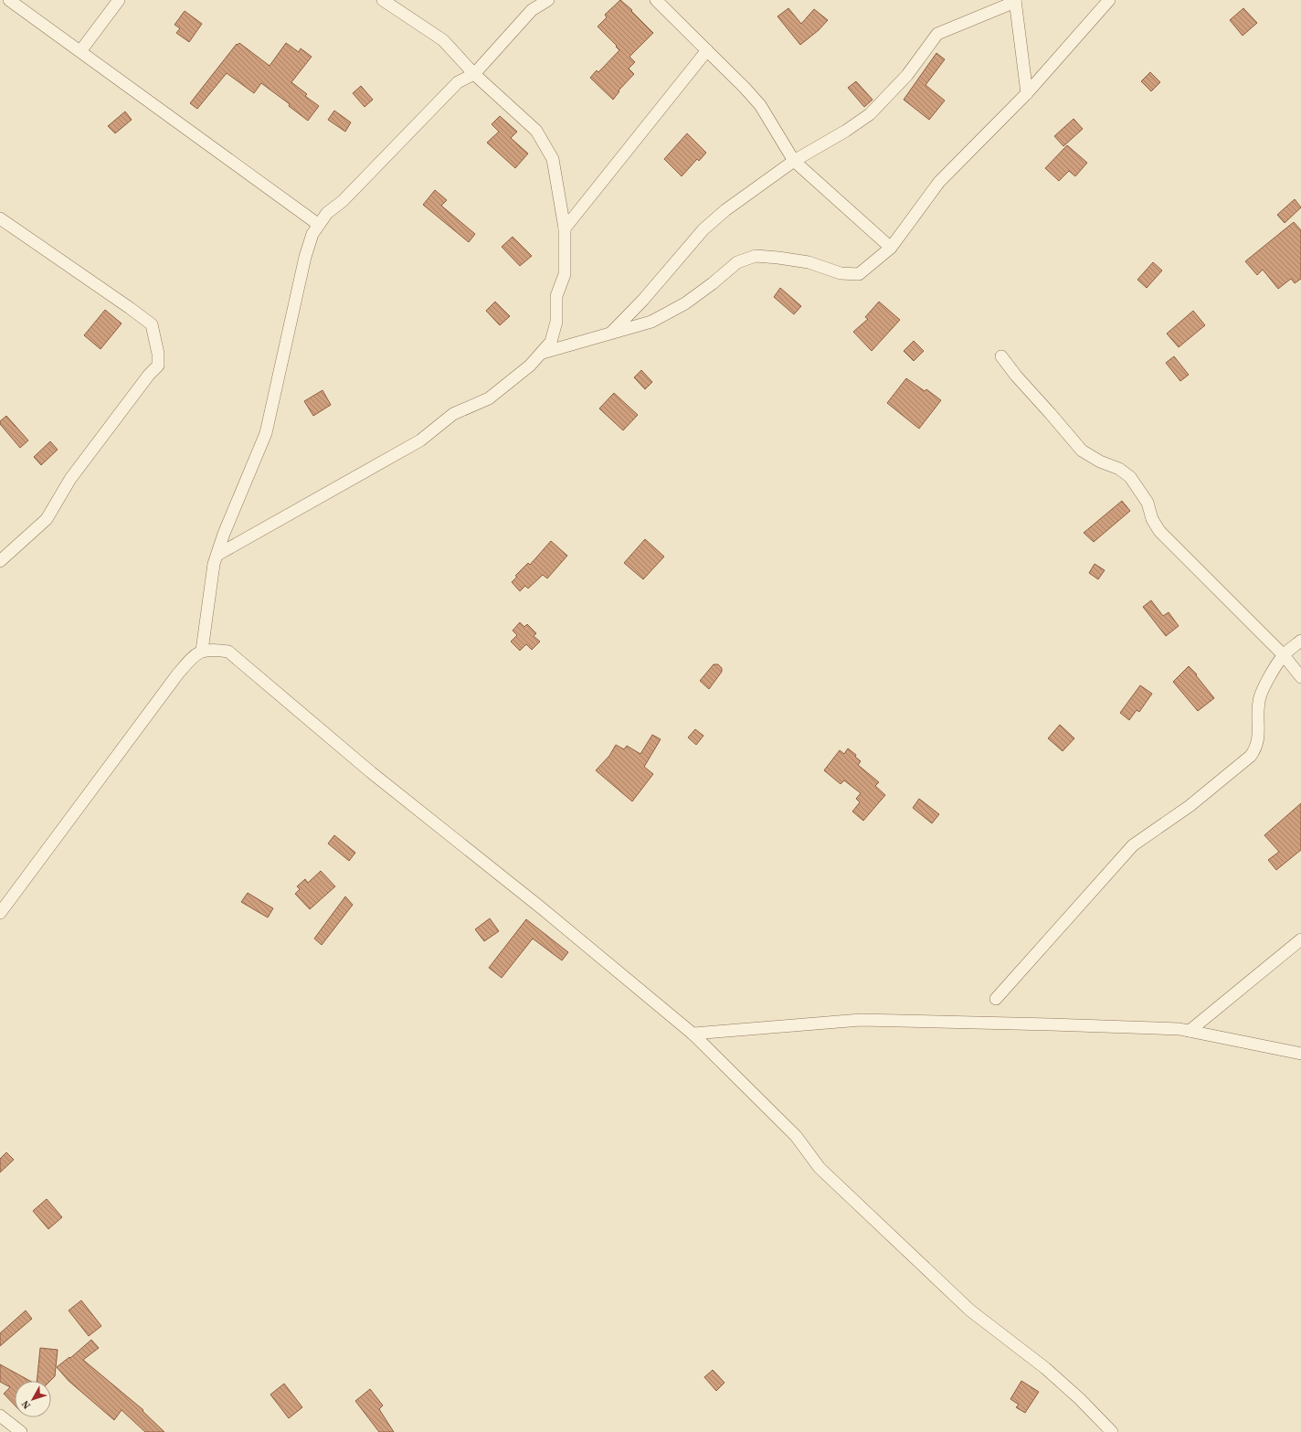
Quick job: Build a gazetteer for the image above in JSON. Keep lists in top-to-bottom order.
{
  "north": "bottom left"
}
